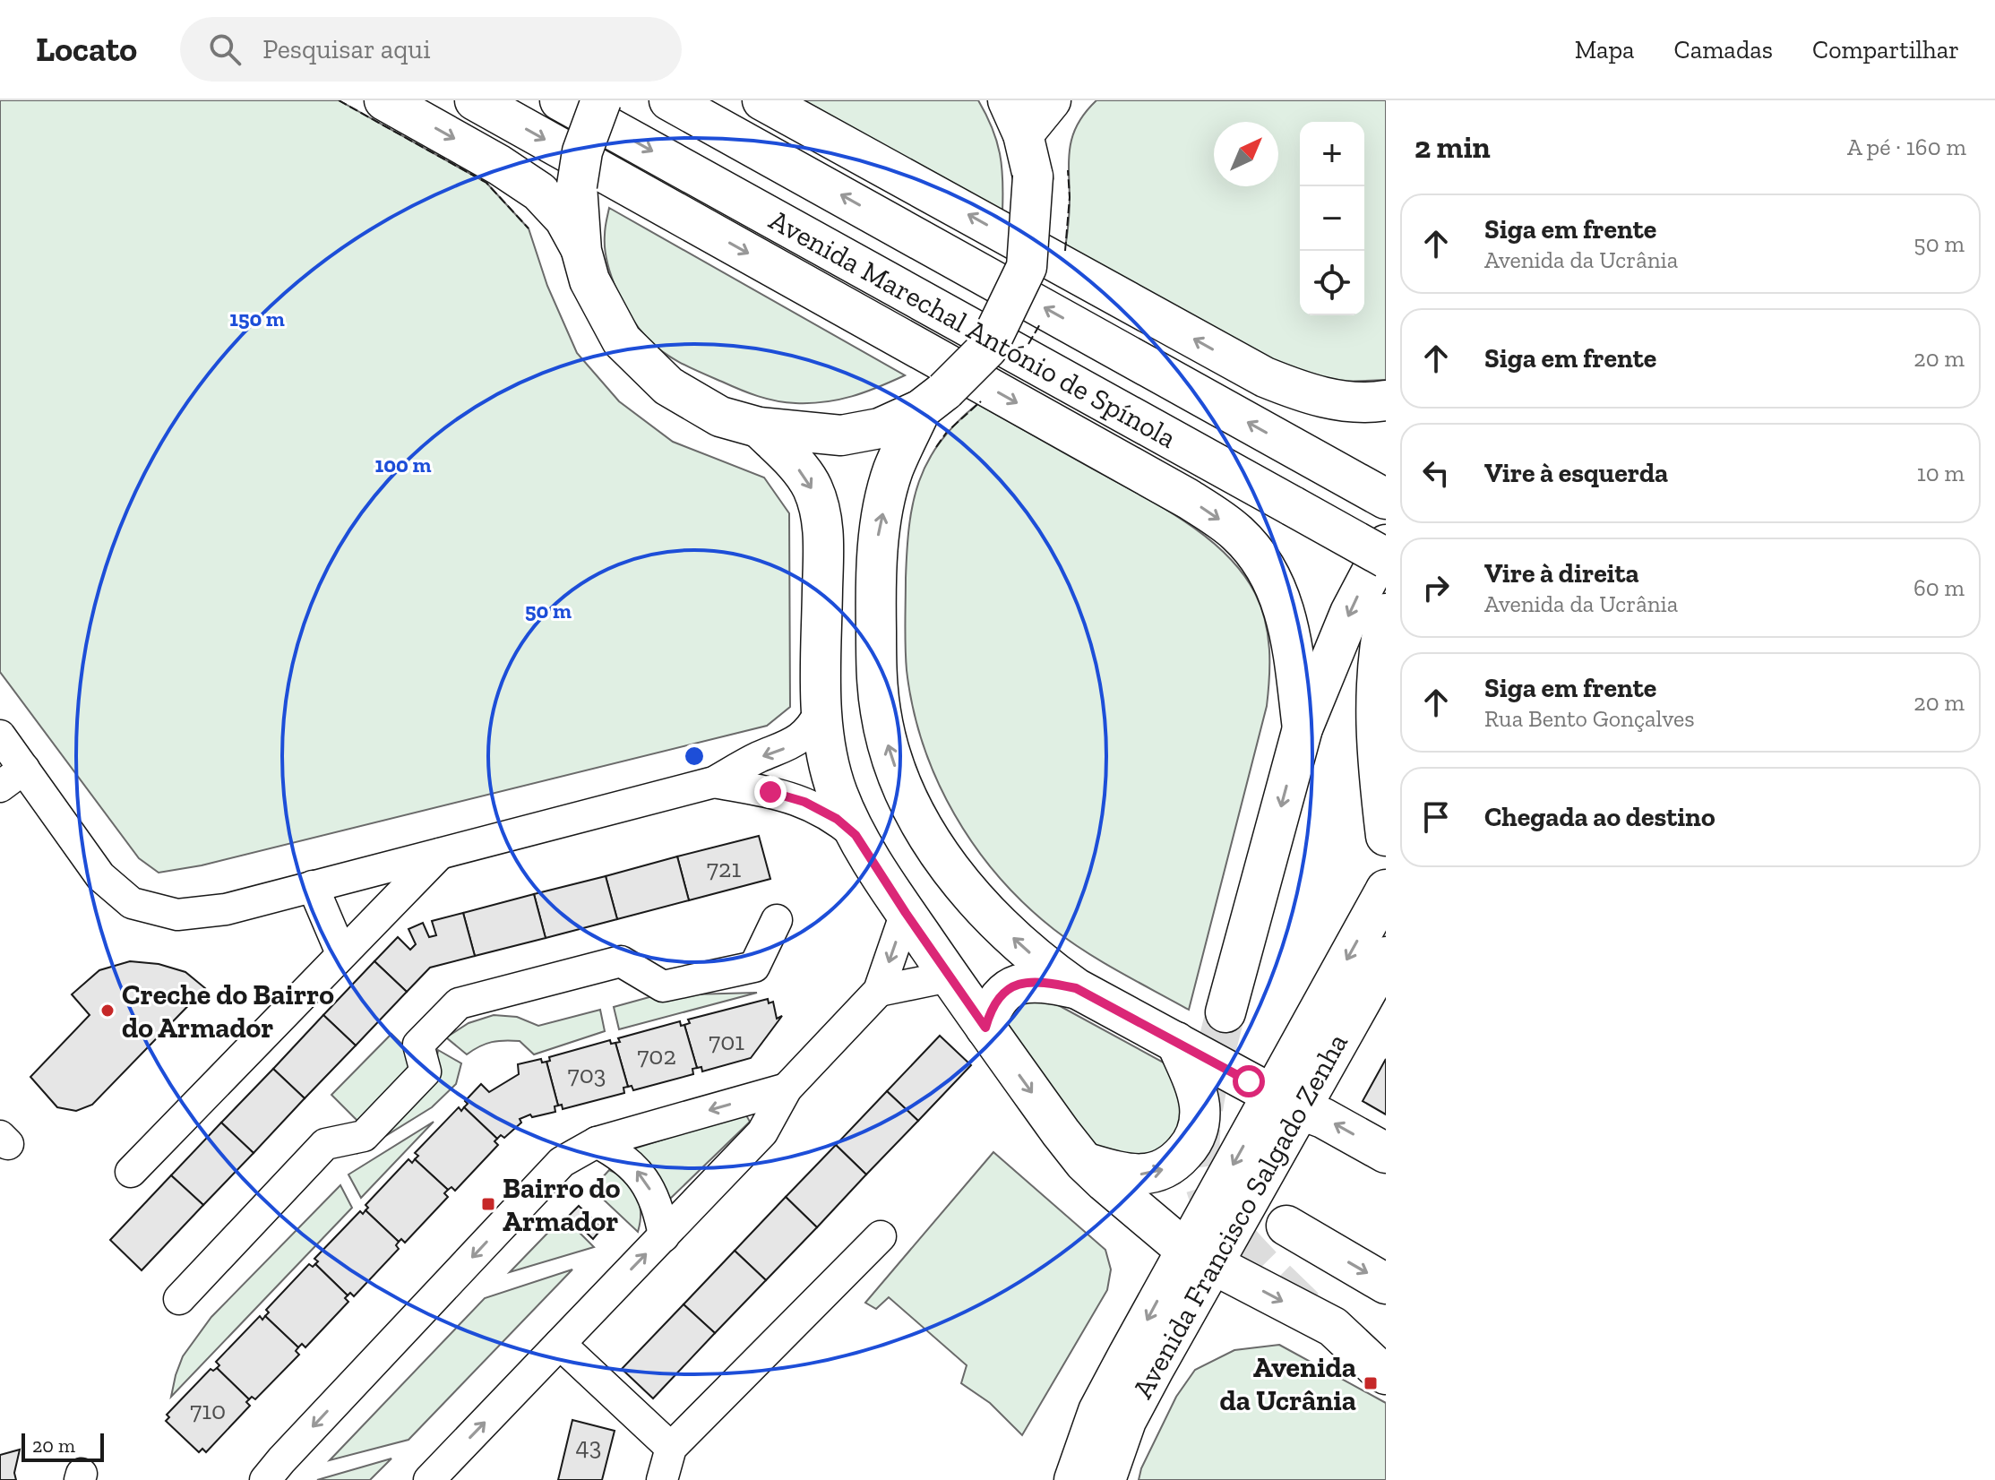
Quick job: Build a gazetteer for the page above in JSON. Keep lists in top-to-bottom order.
{
  "streets": {
    "main road": ["Avenida Marechal António de Spínola", "Avenida Francisco Salgado Zenha"]
  },
  "places": {
    "other": ["Creche do Bairro do Armador"],
    "transit": ["Bairro do Armador", "Avenida da Ucrânia"]
  },
  "house_numbers": [
    "721",
    "701",
    "702",
    "703",
    "710",
    "43"
  ],
  "scale_bar": "20 m",
  "north": "top right",
  "page": {
    "header": "Locato",
    "search": "Pesquisar aqui",
    "nav": ["Mapa", "Camadas", "Compartilhar"],
    "heading": ["2 min", "A pé · 160 m"],
    "map_buttons": ["+", "−"],
    "list": [
      ["Siga em frente", "Avenida da Ucrânia", "50 m"],
      ["Siga em frente", "20 m"],
      ["Vire à esquerda", "10 m"],
      ["Vire à direita", "Avenida da Ucrânia", "60 m"],
      ["Siga em frente", "Rua Bento Gonçalves", "20 m"],
      "Chegada ao destino"
    ],
    "scale": "20 m"
  },
  "rings": ["150 m", "100 m", "50 m"]
}
